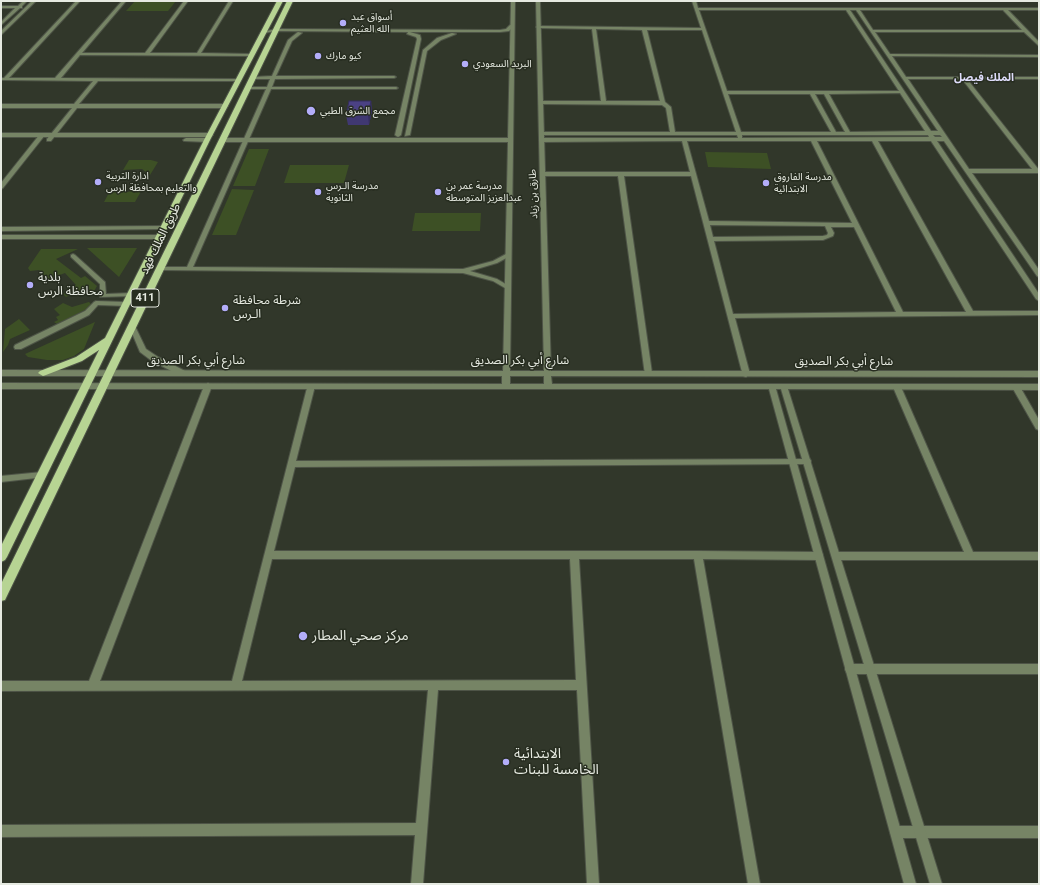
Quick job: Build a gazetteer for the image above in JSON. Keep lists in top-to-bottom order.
{
  "streets": {
    "main road": ["طريق الملك فهد", "411"],
    "street": ["طارق بن زياد", "شارع أبي بكر الصديق"]
  },
  "crossings": [
    ["طارق بن زياد", "شارع أبي بكر الصديق"],
    ["طريق الملك فهد", "شارع أبي بكر الصديق"]
  ],
  "districts": ["الملك فيصل"],
  "places": [
    "أسواق عبد الله العثيم",
    "كيو مارك",
    "البريد السعودي",
    "مجمع الشرق الطبي",
    "ادارة التربية والتعليم بمحافظة الرس",
    "مدرسة الفاروق الابتدائية",
    "مدرسة الـرس الثانوية",
    "مدرسة عمر بن عبدالعزيز المتوسطة",
    "بلدية محافظة الرس",
    "شرطة محافظة الـرس",
    "مركز صحي المطار",
    "الابتدائية الخامسة للبنات"
  ]
}
